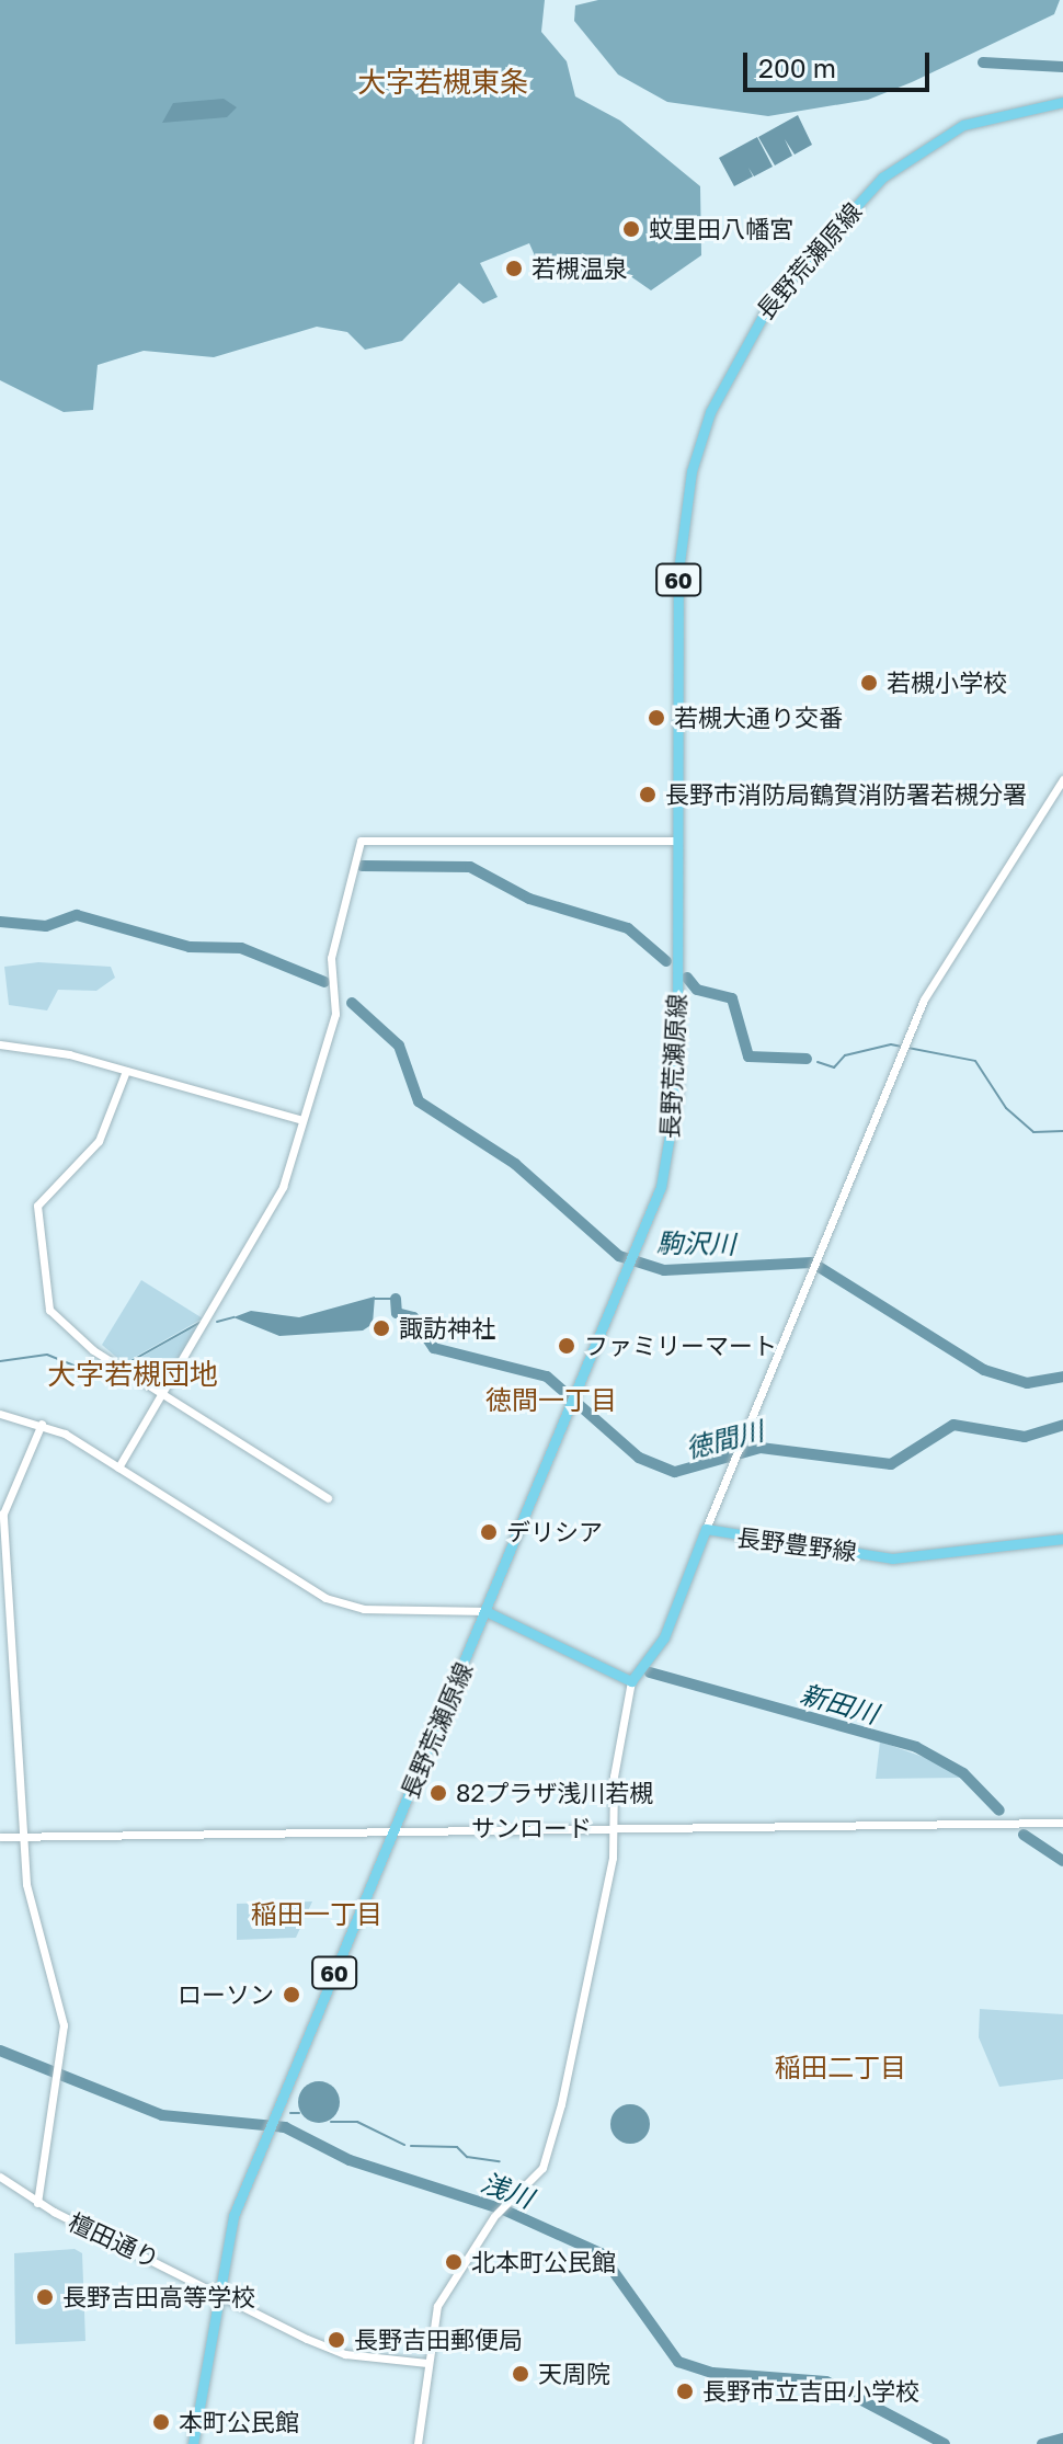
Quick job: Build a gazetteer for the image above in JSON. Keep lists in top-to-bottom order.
{
  "streets": {
    "main road": ["長野荒瀬原線", "60", "長野豊野線"],
    "street": ["サンロード", "檀田通り"]
  },
  "crossings": [
    ["長野荒瀬原線", "サンロード"],
    ["長野荒瀬原線", "檀田通り"]
  ],
  "districts": [
    "大字若槻東条",
    "大字若槻団地",
    "徳間一丁目",
    "稲田一丁目",
    "稲田二丁目"
  ],
  "water": [
    "駒沢川",
    "徳間川",
    "新田川",
    "浅川"
  ],
  "places": [
    "蚊里田八幡宮",
    "若槻温泉",
    "若槻小学校",
    "若槻大通り交番",
    "長野市消防局鶴賀消防署若槻分署",
    "諏訪神社",
    "ファミリーマート",
    "デリシア",
    "82プラザ浅川若槻",
    "ローソン",
    "北本町公民館",
    "長野吉田高等学校",
    "長野吉田郵便局",
    "天周院",
    "長野市立吉田小学校",
    "本町公民館"
  ],
  "scale_bar": "200 m"
}
